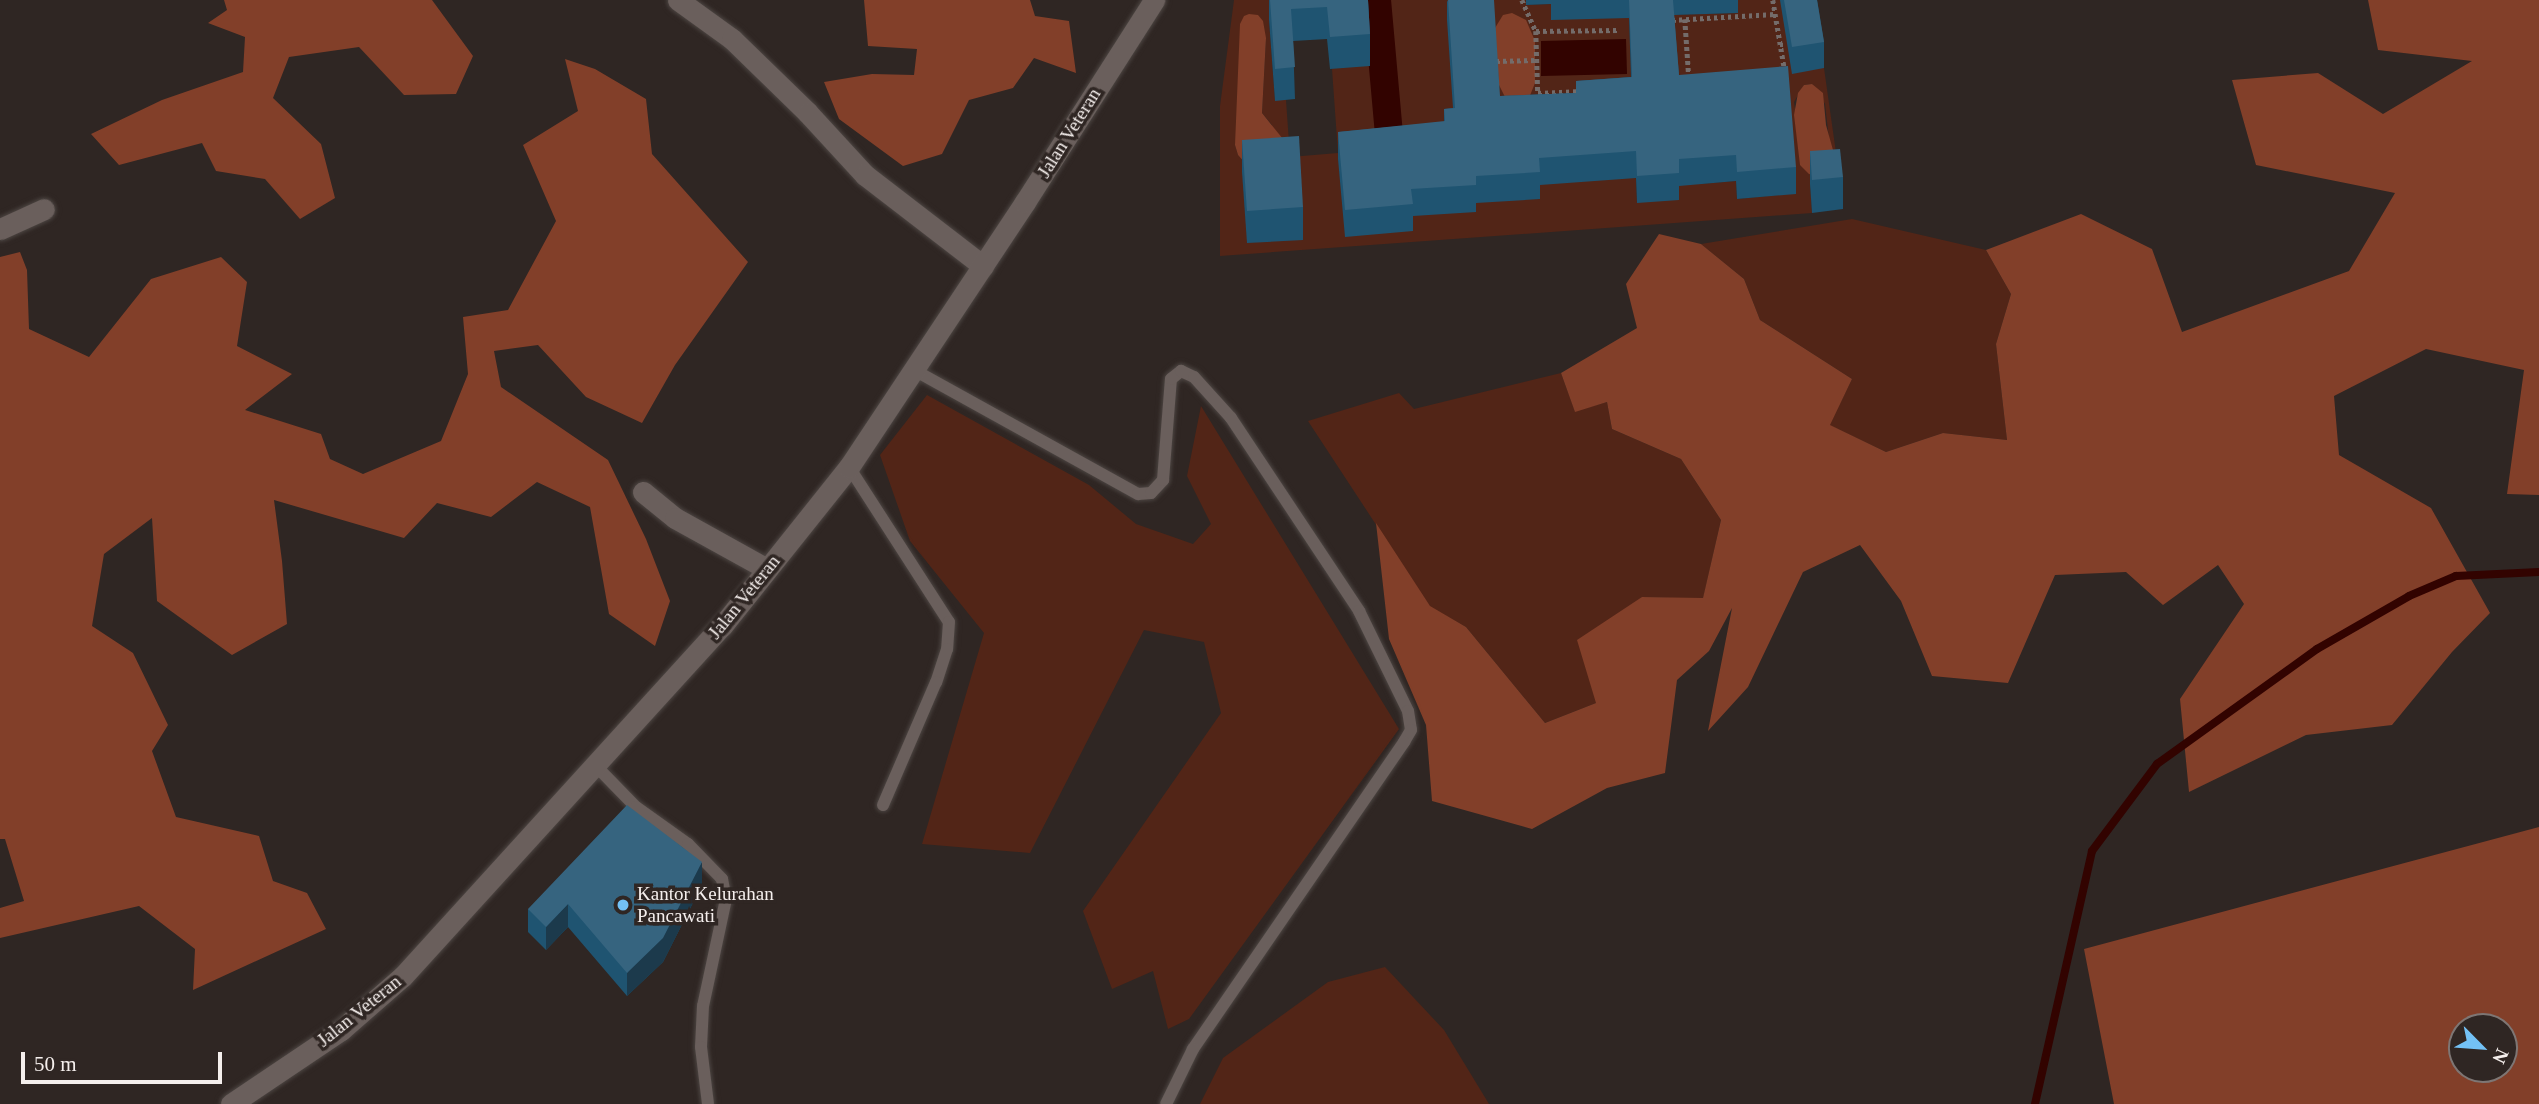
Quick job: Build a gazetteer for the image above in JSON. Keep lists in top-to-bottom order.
{
  "streets": {
    "street": ["Jalan Veteran"]
  },
  "places": ["Kantor Kelurahan Pancawati"],
  "scale_bar": "50 m",
  "north": "bottom right"
}
